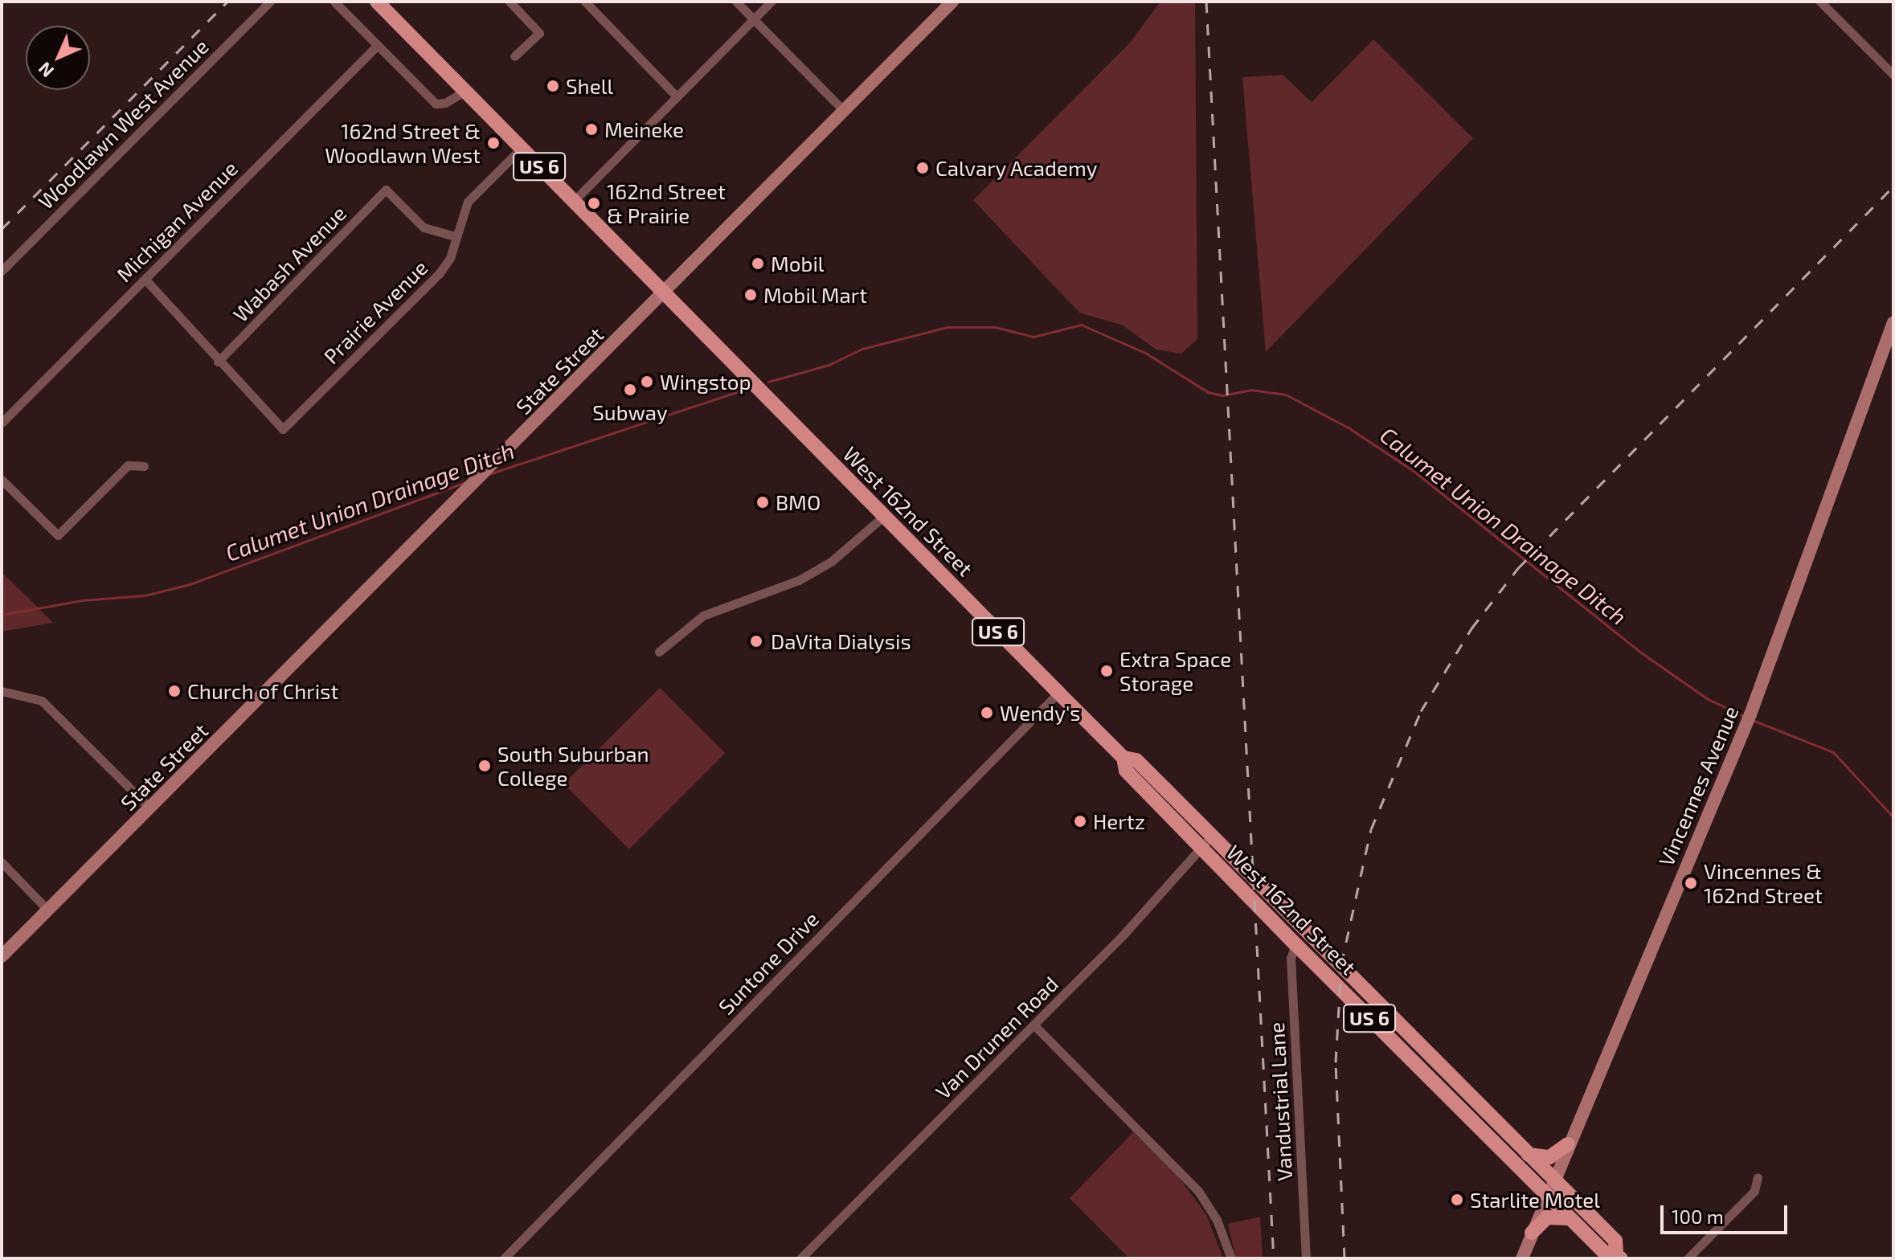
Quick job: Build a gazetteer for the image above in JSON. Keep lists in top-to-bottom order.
{
  "streets": {
    "main road": ["US 6", "West 162nd Street"],
    "street": [
      "Woodlawn West Avenue",
      "Michigan Avenue",
      "Wabash Avenue",
      "Prairie Avenue",
      "State Street",
      "Vincennes Avenue",
      "Suntone Drive",
      "Van Drunen Road",
      "Vandustrial Lane"
    ]
  },
  "crossings": [
    ["US 6", "Prairie Avenue"],
    ["US 6", "State Street"],
    ["US 6", "West 162nd Street"],
    ["US 6", "Vincennes Avenue"],
    ["Wabash Avenue", "Prairie Avenue"],
    ["State Street", "West 162nd Street"],
    ["West 162nd Street", "Vincennes Avenue"],
    ["West 162nd Street", "Suntone Drive"],
    ["West 162nd Street", "Van Drunen Road"],
    ["West 162nd Street", "Vandustrial Lane"]
  ],
  "water": ["Calumet Union Drainage Ditch"],
  "places": [
    "Shell",
    "Meineke",
    "162nd Street & Woodlawn West",
    "Calvary Academy",
    "162nd Street & Prairie",
    "Mobil",
    "Mobil Mart",
    "Wingstop",
    "Subway",
    "BMO",
    "DaVita Dialysis",
    "Extra Space Storage",
    "Church of Christ",
    "Wendy's",
    "South Suburban College",
    "Hertz",
    "Vincennes & 162nd Street",
    "Starlite Motel"
  ],
  "scale_bar": "100 m",
  "north": "bottom left"
}
